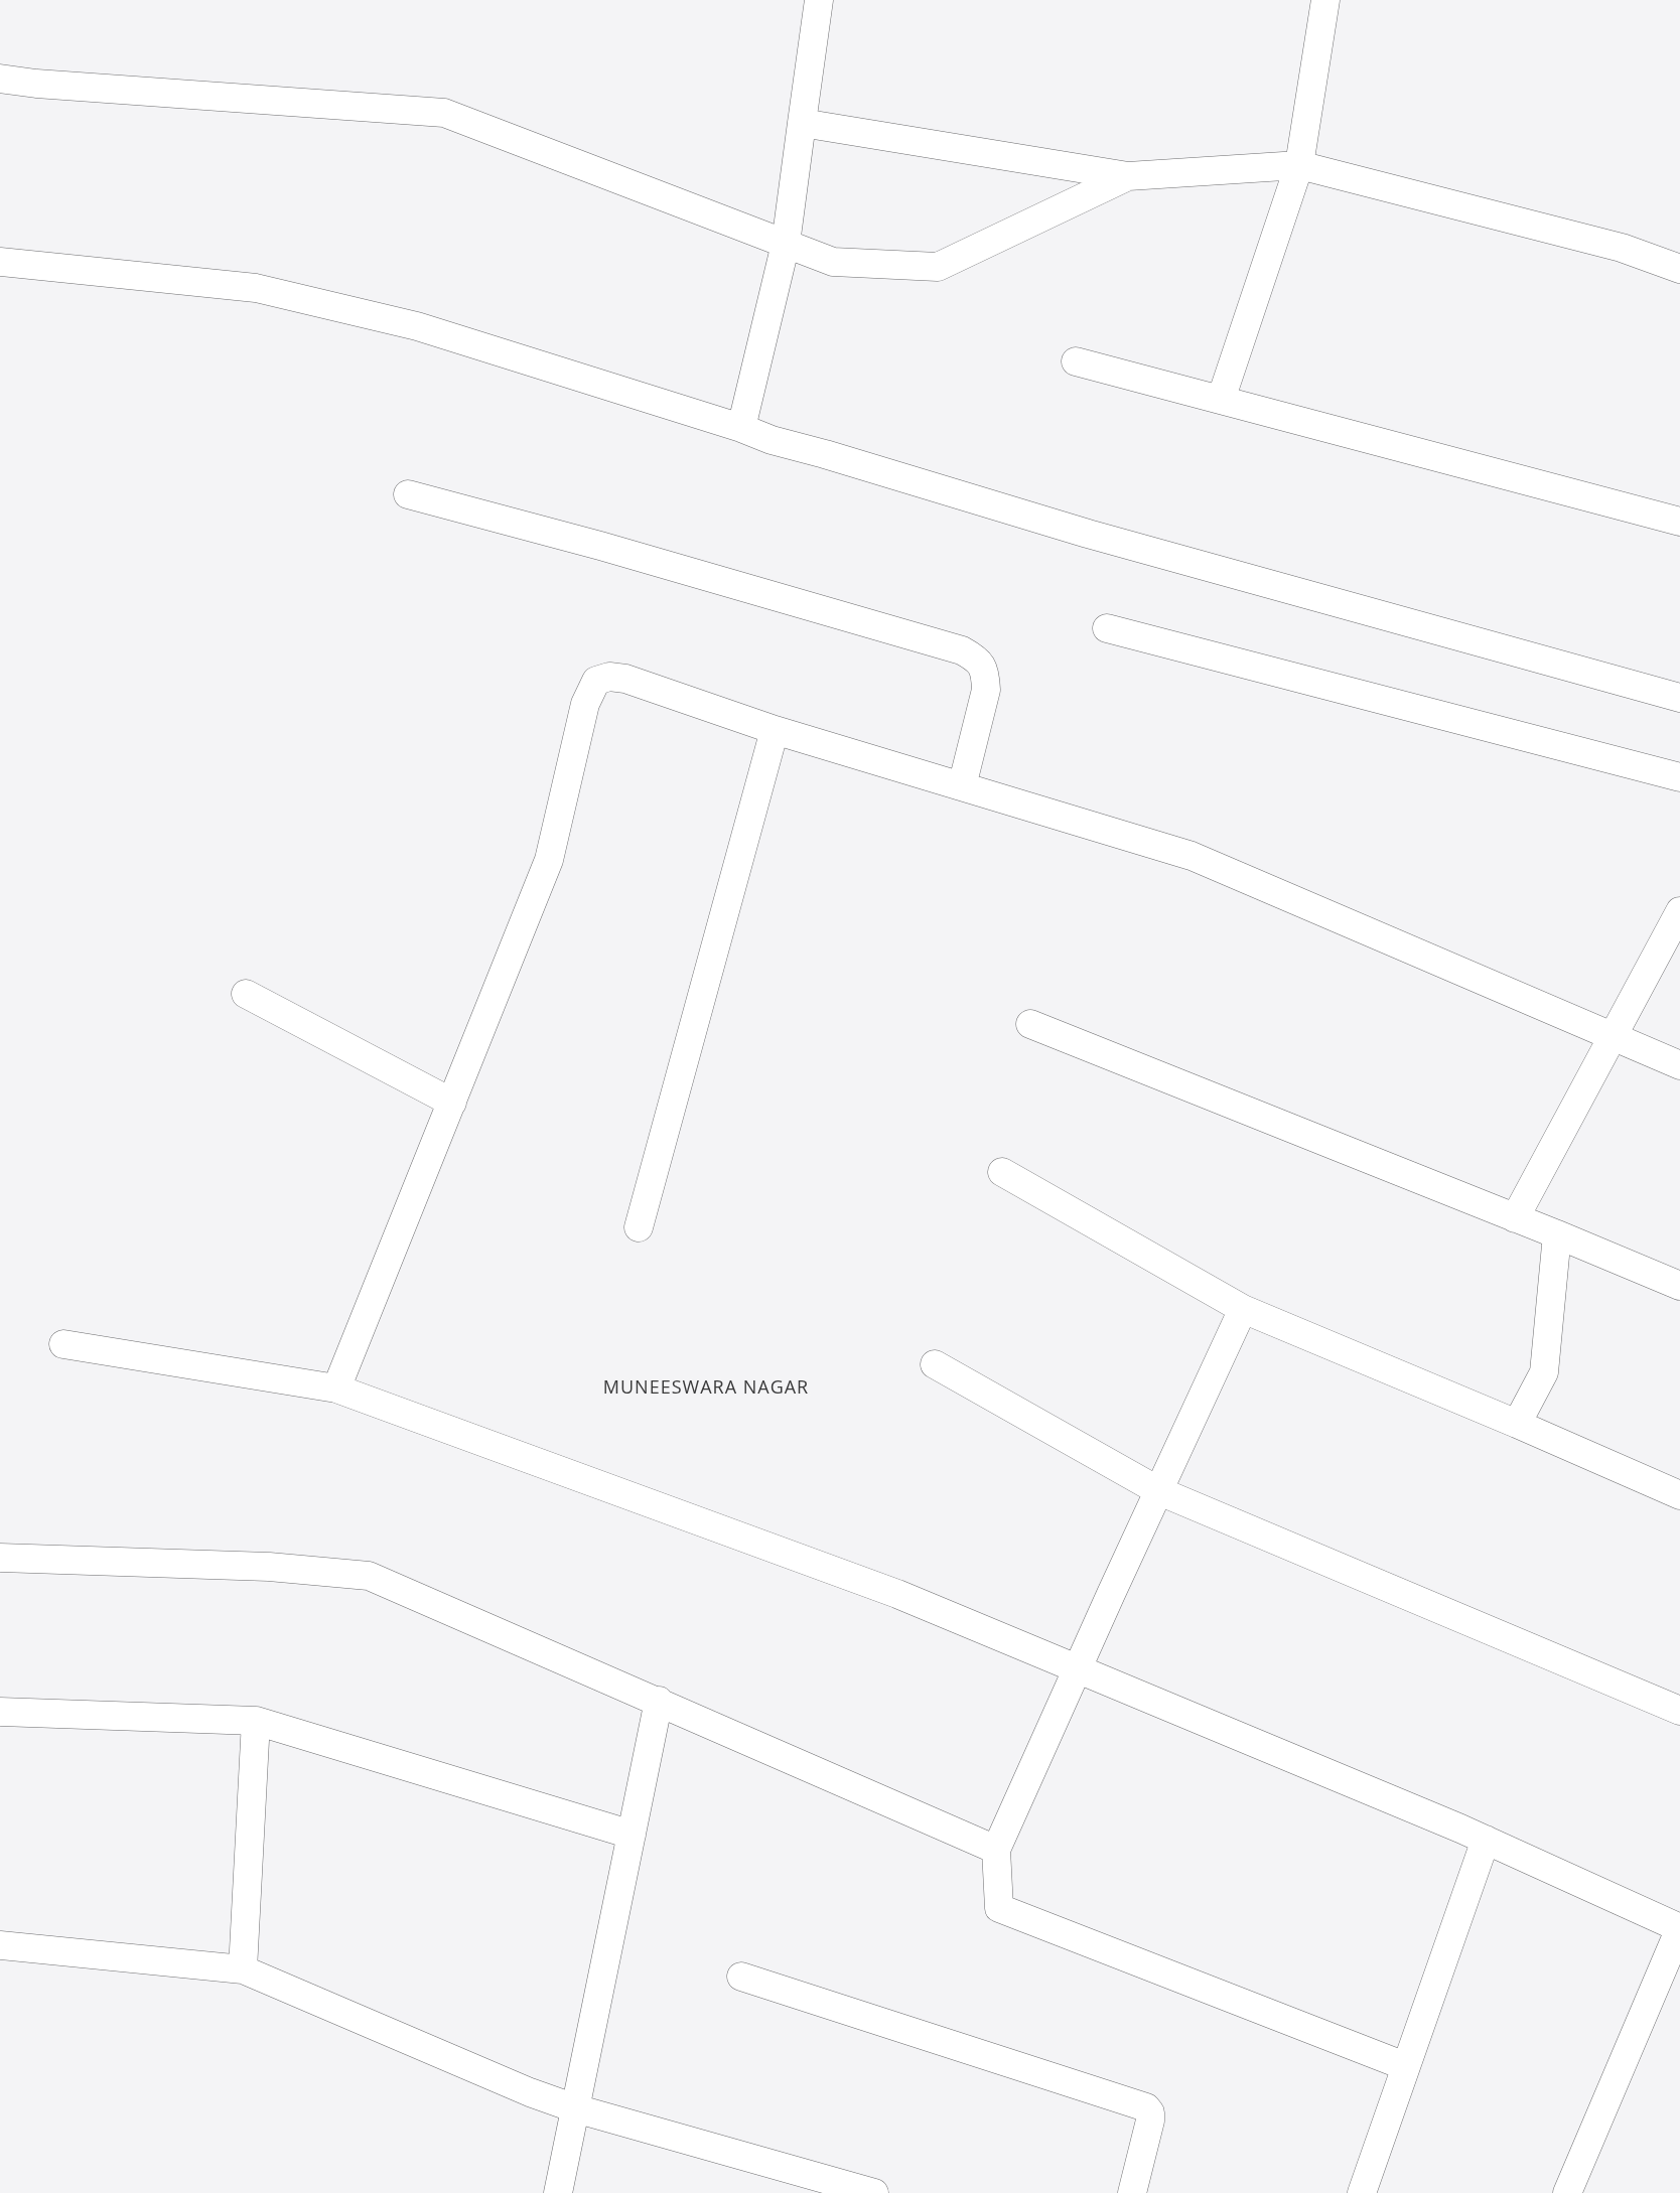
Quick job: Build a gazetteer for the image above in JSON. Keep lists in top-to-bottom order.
{
  "districts": ["MUNEESWARA NAGAR"]
}
